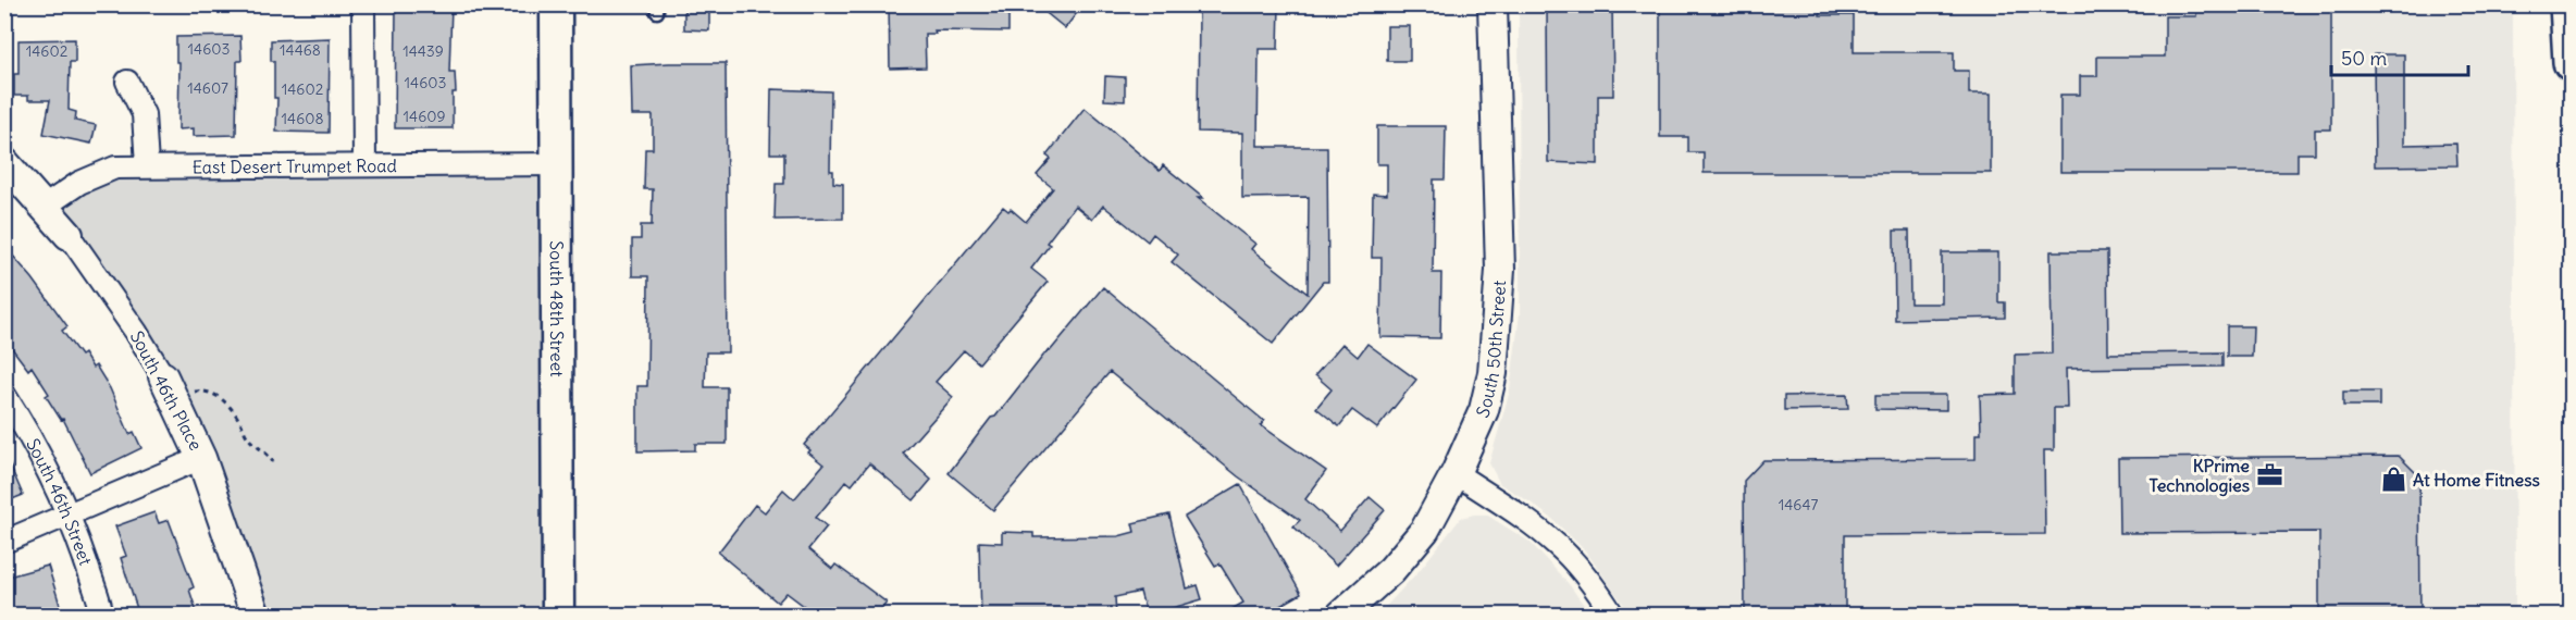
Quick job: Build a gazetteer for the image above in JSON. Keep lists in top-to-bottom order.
{
  "streets": {
    "main road": ["South 48th Street"],
    "street": [
      "East Desert Trumpet Road",
      "South 50th Street",
      "South 46th Place",
      "South 46th Street"
    ]
  },
  "crossings": [
    ["East Desert Trumpet Road", "South 48th Street"],
    ["East Desert Trumpet Road", "South 46th Place"]
  ],
  "places": {
    "office": ["KPrime Technologies"],
    "shop": ["At Home Fitness"]
  },
  "house_numbers": [
    "14603",
    "14468",
    "14602",
    "14439",
    "14603",
    "14607",
    "14602",
    "14609",
    "14608",
    "14647"
  ],
  "scale_bar": "50 m"
}
